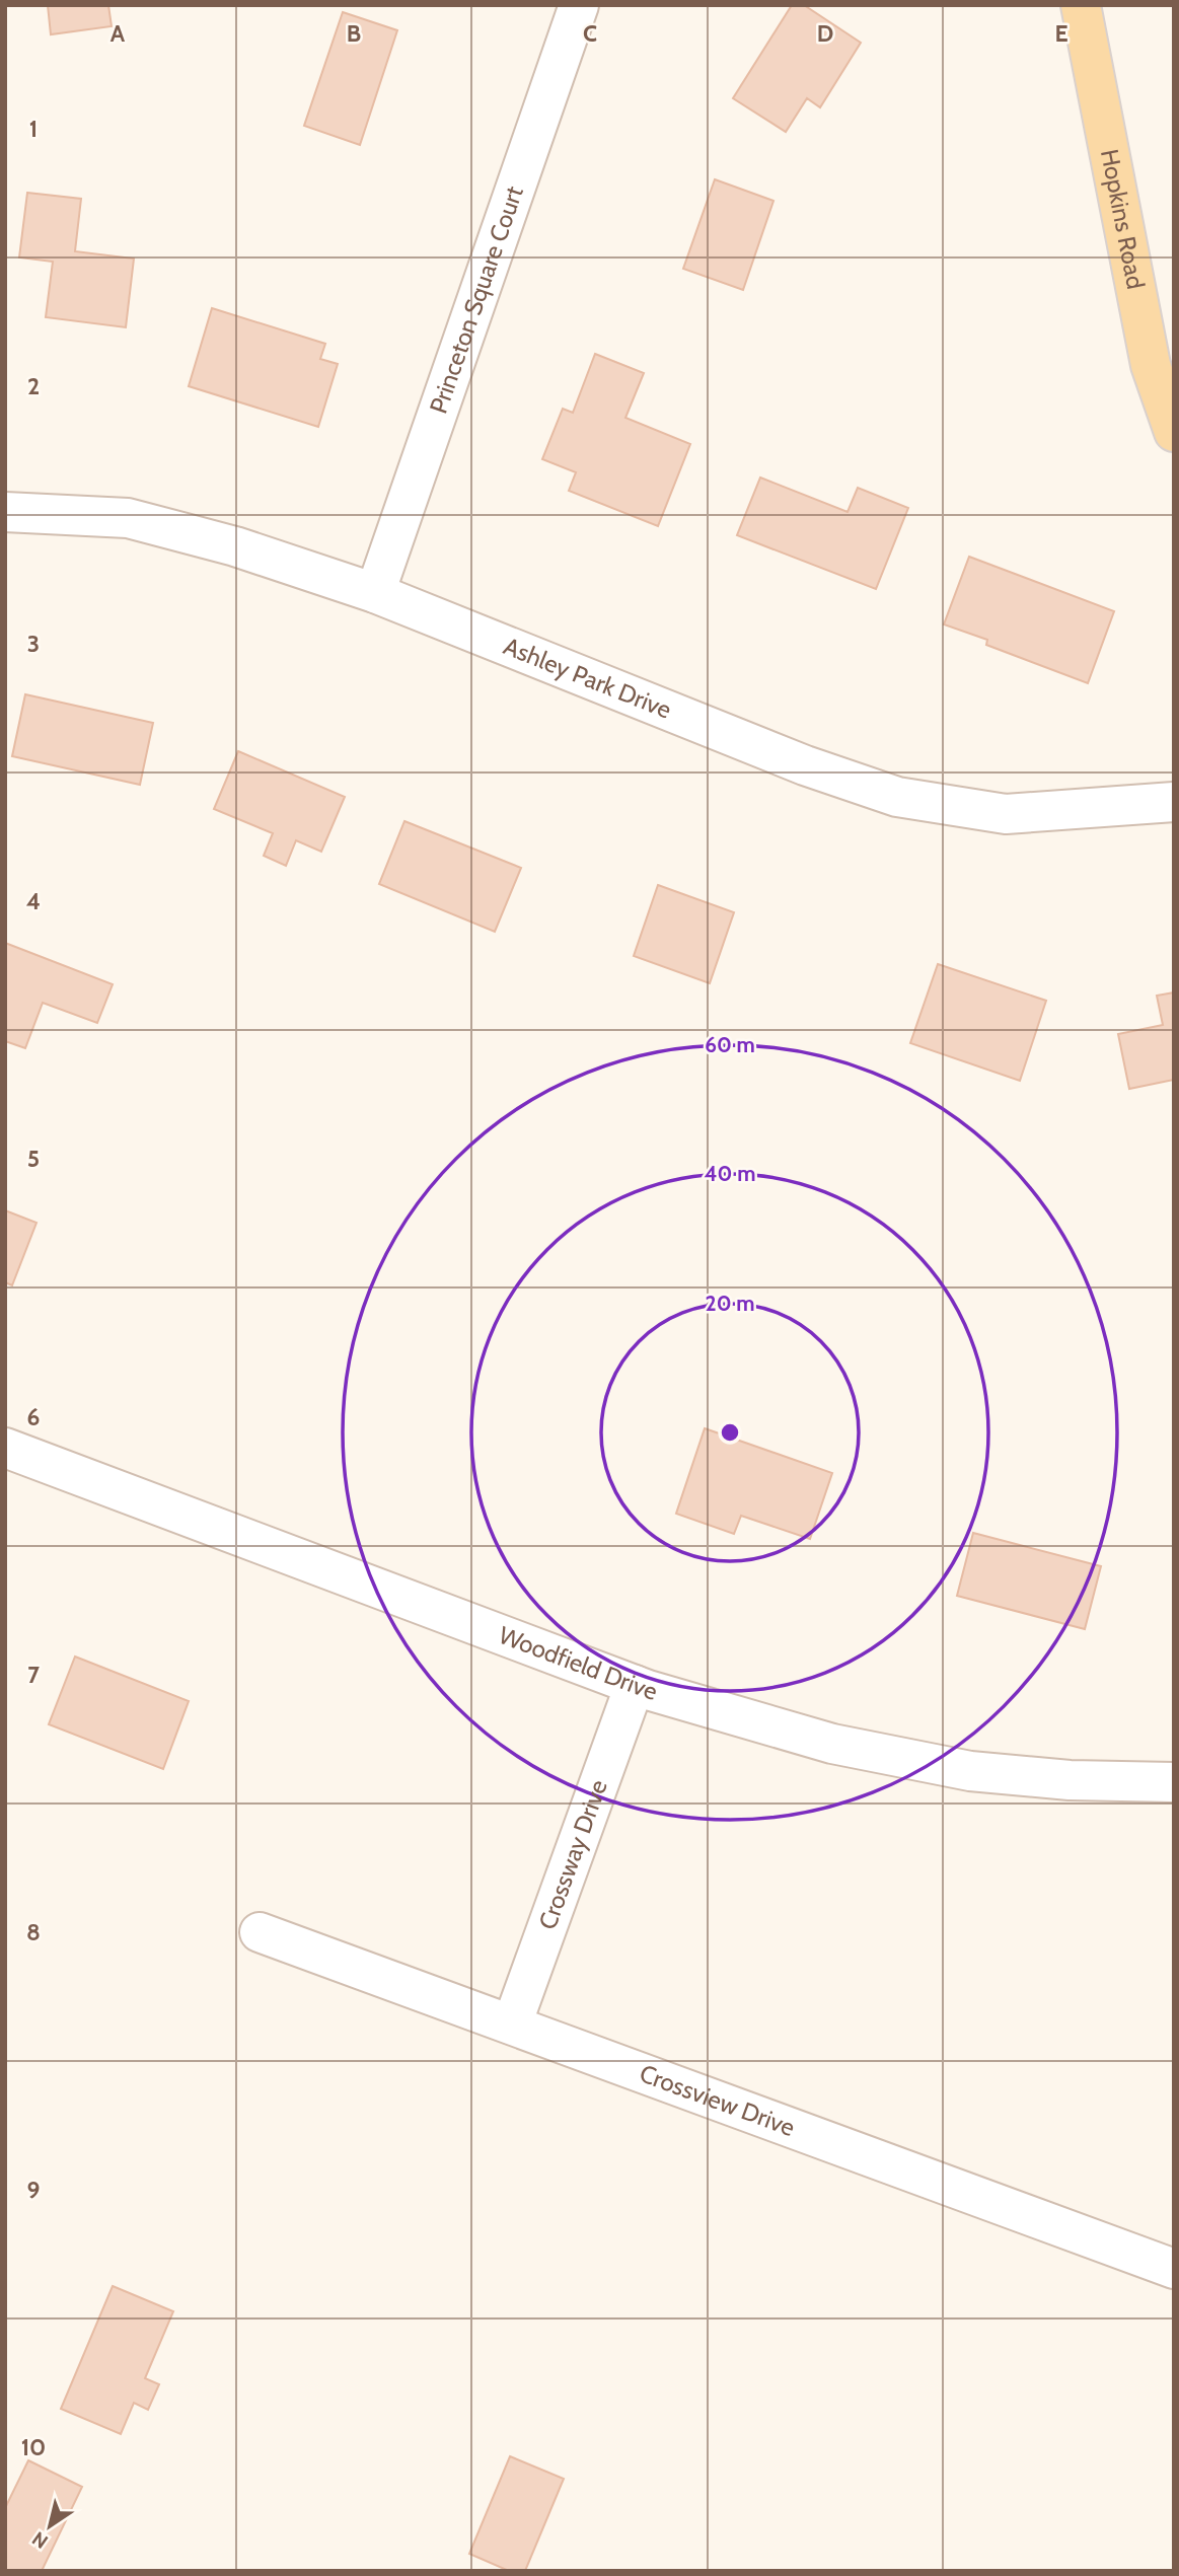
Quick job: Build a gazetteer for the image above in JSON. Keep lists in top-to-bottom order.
{
  "streets": {
    "main road": ["Hopkins Road"],
    "street": [
      "Princeton Square Court",
      "Ashley Park Drive",
      "Woodfield Drive",
      "Crossway Drive",
      "Crossview Drive"
    ]
  },
  "crossings": [
    ["Princeton Square Court", "Ashley Park Drive"],
    ["Woodfield Drive", "Crossway Drive"],
    ["Crossway Drive", "Crossview Drive"]
  ],
  "north": "bottom left",
  "grid": {
    "columns": [
      "A",
      "B",
      "C",
      "D",
      "E"
    ],
    "rows": [
      "1",
      "2",
      "3",
      "4",
      "5",
      "6",
      "7",
      "8",
      "9",
      "10"
    ]
  },
  "rings": ["60 m", "40 m", "20 m"]
}
